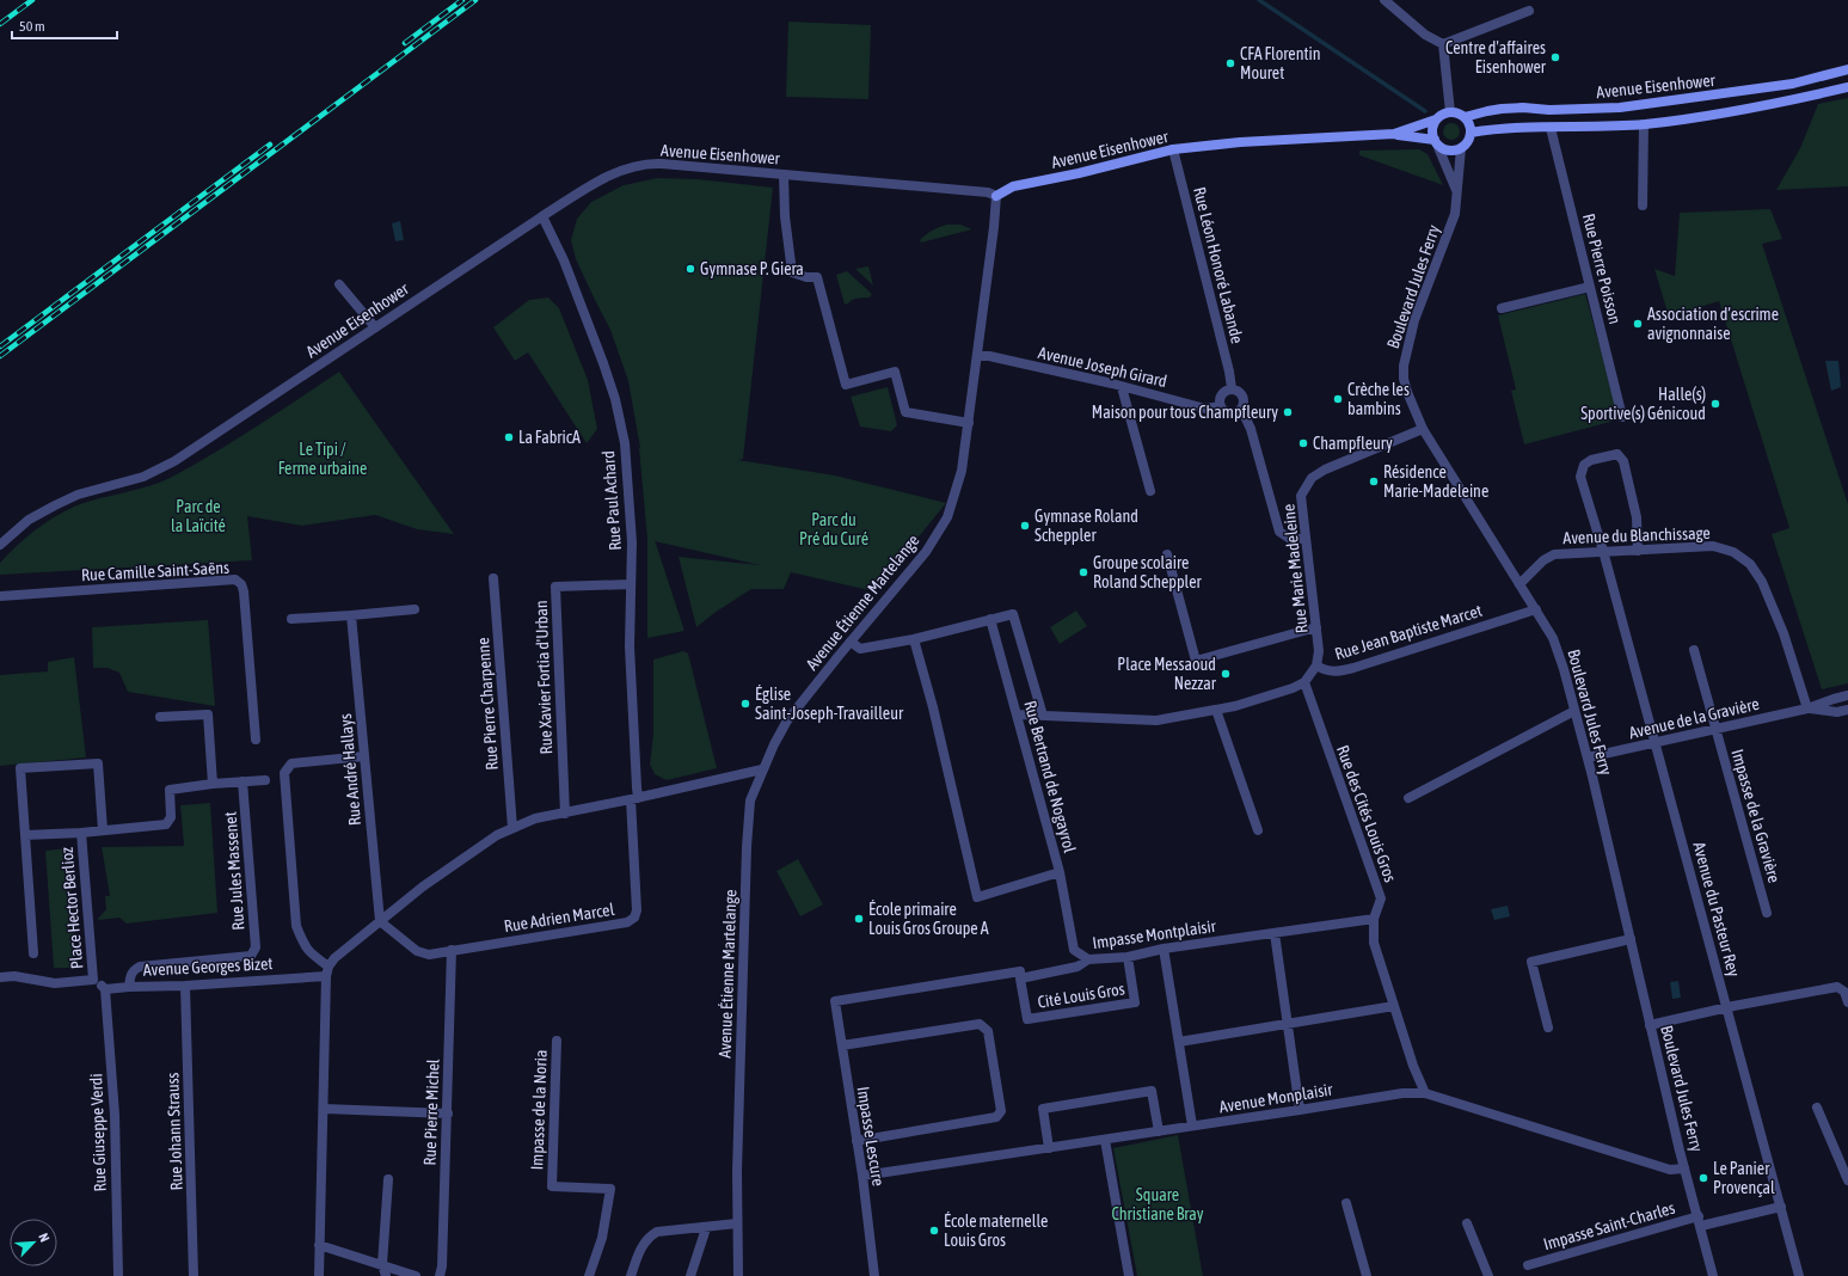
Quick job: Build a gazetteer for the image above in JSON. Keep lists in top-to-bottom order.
{
  "streets": {
    "main road": ["Avenue Eisenhower"],
    "street": [
      "Rue Léon Honoré Labande",
      "Rue Pierre Poisson",
      "Boulevard Jules Ferry",
      "Avenue Joseph Girard",
      "Rue Paul Achard",
      "Avenue du Blanchissage",
      "Rue Marie Madeleine",
      "Rue Camille Saint-Saëns",
      "Avenue Étienne Martelange",
      "Rue Jean Baptiste Marcet",
      "Rue Xavier Fortia d'Urban",
      "Rue Pierre Charpenne",
      "Avenue de la Gravière",
      "Rue André Hallays",
      "Rue Bertrand de Nogayrol",
      "Rue des Cités Louis Gros",
      "Impasse de la Gravière",
      "Rue Jules Massenet",
      "Place Hector Berlioz",
      "Avenue du Pasteur Rey",
      "Rue Adrien Marcel",
      "Impasse Montplaisir",
      "Avenue Georges Bizet",
      "Cité Louis Gros",
      "Avenue Monplaisir",
      "Impasse de la Noria",
      "Rue Pierre Michel",
      "Rue Johann Strauss",
      "Rue Giuseppe Verdi",
      "Impasse Lescure",
      "Impasse Saint-Charles"
    ]
  },
  "crossings": [
    ["Avenue Eisenhower", "Rue Léon Honoré Labande"],
    ["Avenue Eisenhower", "Rue Pierre Poisson"],
    ["Avenue Eisenhower", "Boulevard Jules Ferry"],
    ["Avenue Eisenhower", "Rue Paul Achard"],
    ["Avenue Eisenhower", "Avenue Étienne Martelange"],
    ["Rue Léon Honoré Labande", "Avenue Joseph Girard"],
    ["Boulevard Jules Ferry", "Avenue du Blanchissage"],
    ["Boulevard Jules Ferry", "Rue Marie Madeleine"],
    ["Boulevard Jules Ferry", "Rue Jean Baptiste Marcet"],
    ["Boulevard Jules Ferry", "Avenue de la Gravière"],
    ["Boulevard Jules Ferry", "Avenue Monplaisir"],
    ["Boulevard Jules Ferry", "Impasse Saint-Charles"],
    ["Avenue Joseph Girard", "Avenue Étienne Martelange"],
    ["Rue Paul Achard", "Rue Xavier Fortia d'Urban"],
    ["Rue Paul Achard", "Rue Adrien Marcel"],
    ["Avenue du Blanchissage", "Avenue de la Gravière"],
    ["Avenue du Blanchissage", "Avenue du Pasteur Rey"],
    ["Rue Marie Madeleine", "Rue Jean Baptiste Marcet"],
    ["Rue Jean Baptiste Marcet", "Rue Bertrand de Nogayrol"],
    ["Rue Jean Baptiste Marcet", "Rue des Cités Louis Gros"],
    ["Avenue de la Gravière", "Impasse de la Gravière"],
    ["Avenue de la Gravière", "Avenue du Pasteur Rey"],
    ["Rue André Hallays", "Rue Adrien Marcel"],
    ["Rue des Cités Louis Gros", "Impasse Montplaisir"],
    ["Rue des Cités Louis Gros", "Avenue Monplaisir"],
    ["Rue Jules Massenet", "Place Hector Berlioz"],
    ["Rue Jules Massenet", "Avenue Georges Bizet"],
    ["Avenue du Pasteur Rey", "Impasse Saint-Charles"],
    ["Rue Adrien Marcel", "Rue Pierre Michel"],
    ["Impasse Montplaisir", "Cité Louis Gros"],
    ["Impasse Montplaisir", "Impasse Lescure"],
    ["Avenue Georges Bizet", "Rue Johann Strauss"],
    ["Avenue Georges Bizet", "Rue Giuseppe Verdi"],
    ["Avenue Monplaisir", "Impasse Lescure"]
  ],
  "parks": [
    "Le Tipi / Ferme urbaine",
    "Parc de la Laïcité",
    "Parc du Pré du Curé",
    "Square Christiane Bray"
  ],
  "places": [
    "Centre d'affaires Eisenhower",
    "CFA Florentin Mouret",
    "Gymnase P. Giera",
    "Association d’escrime avignonnaise",
    "Crèche les bambins",
    "Halle(s) Sportive(s) Génicoud",
    "Maison pour tous Champfleury",
    "La FabricA",
    "Champfleury",
    "Résidence Marie-Madeleine",
    "Gymnase Roland Scheppler",
    "Groupe scolaire Roland Scheppler",
    "Place Messaoud Nezzar",
    "Église Saint-Joseph-Travailleur",
    "École primaire Louis Gros Groupe A",
    "Le Panier Provençal",
    "École maternelle Louis Gros"
  ],
  "scale_bar": "50 m",
  "north": "top right"
}
